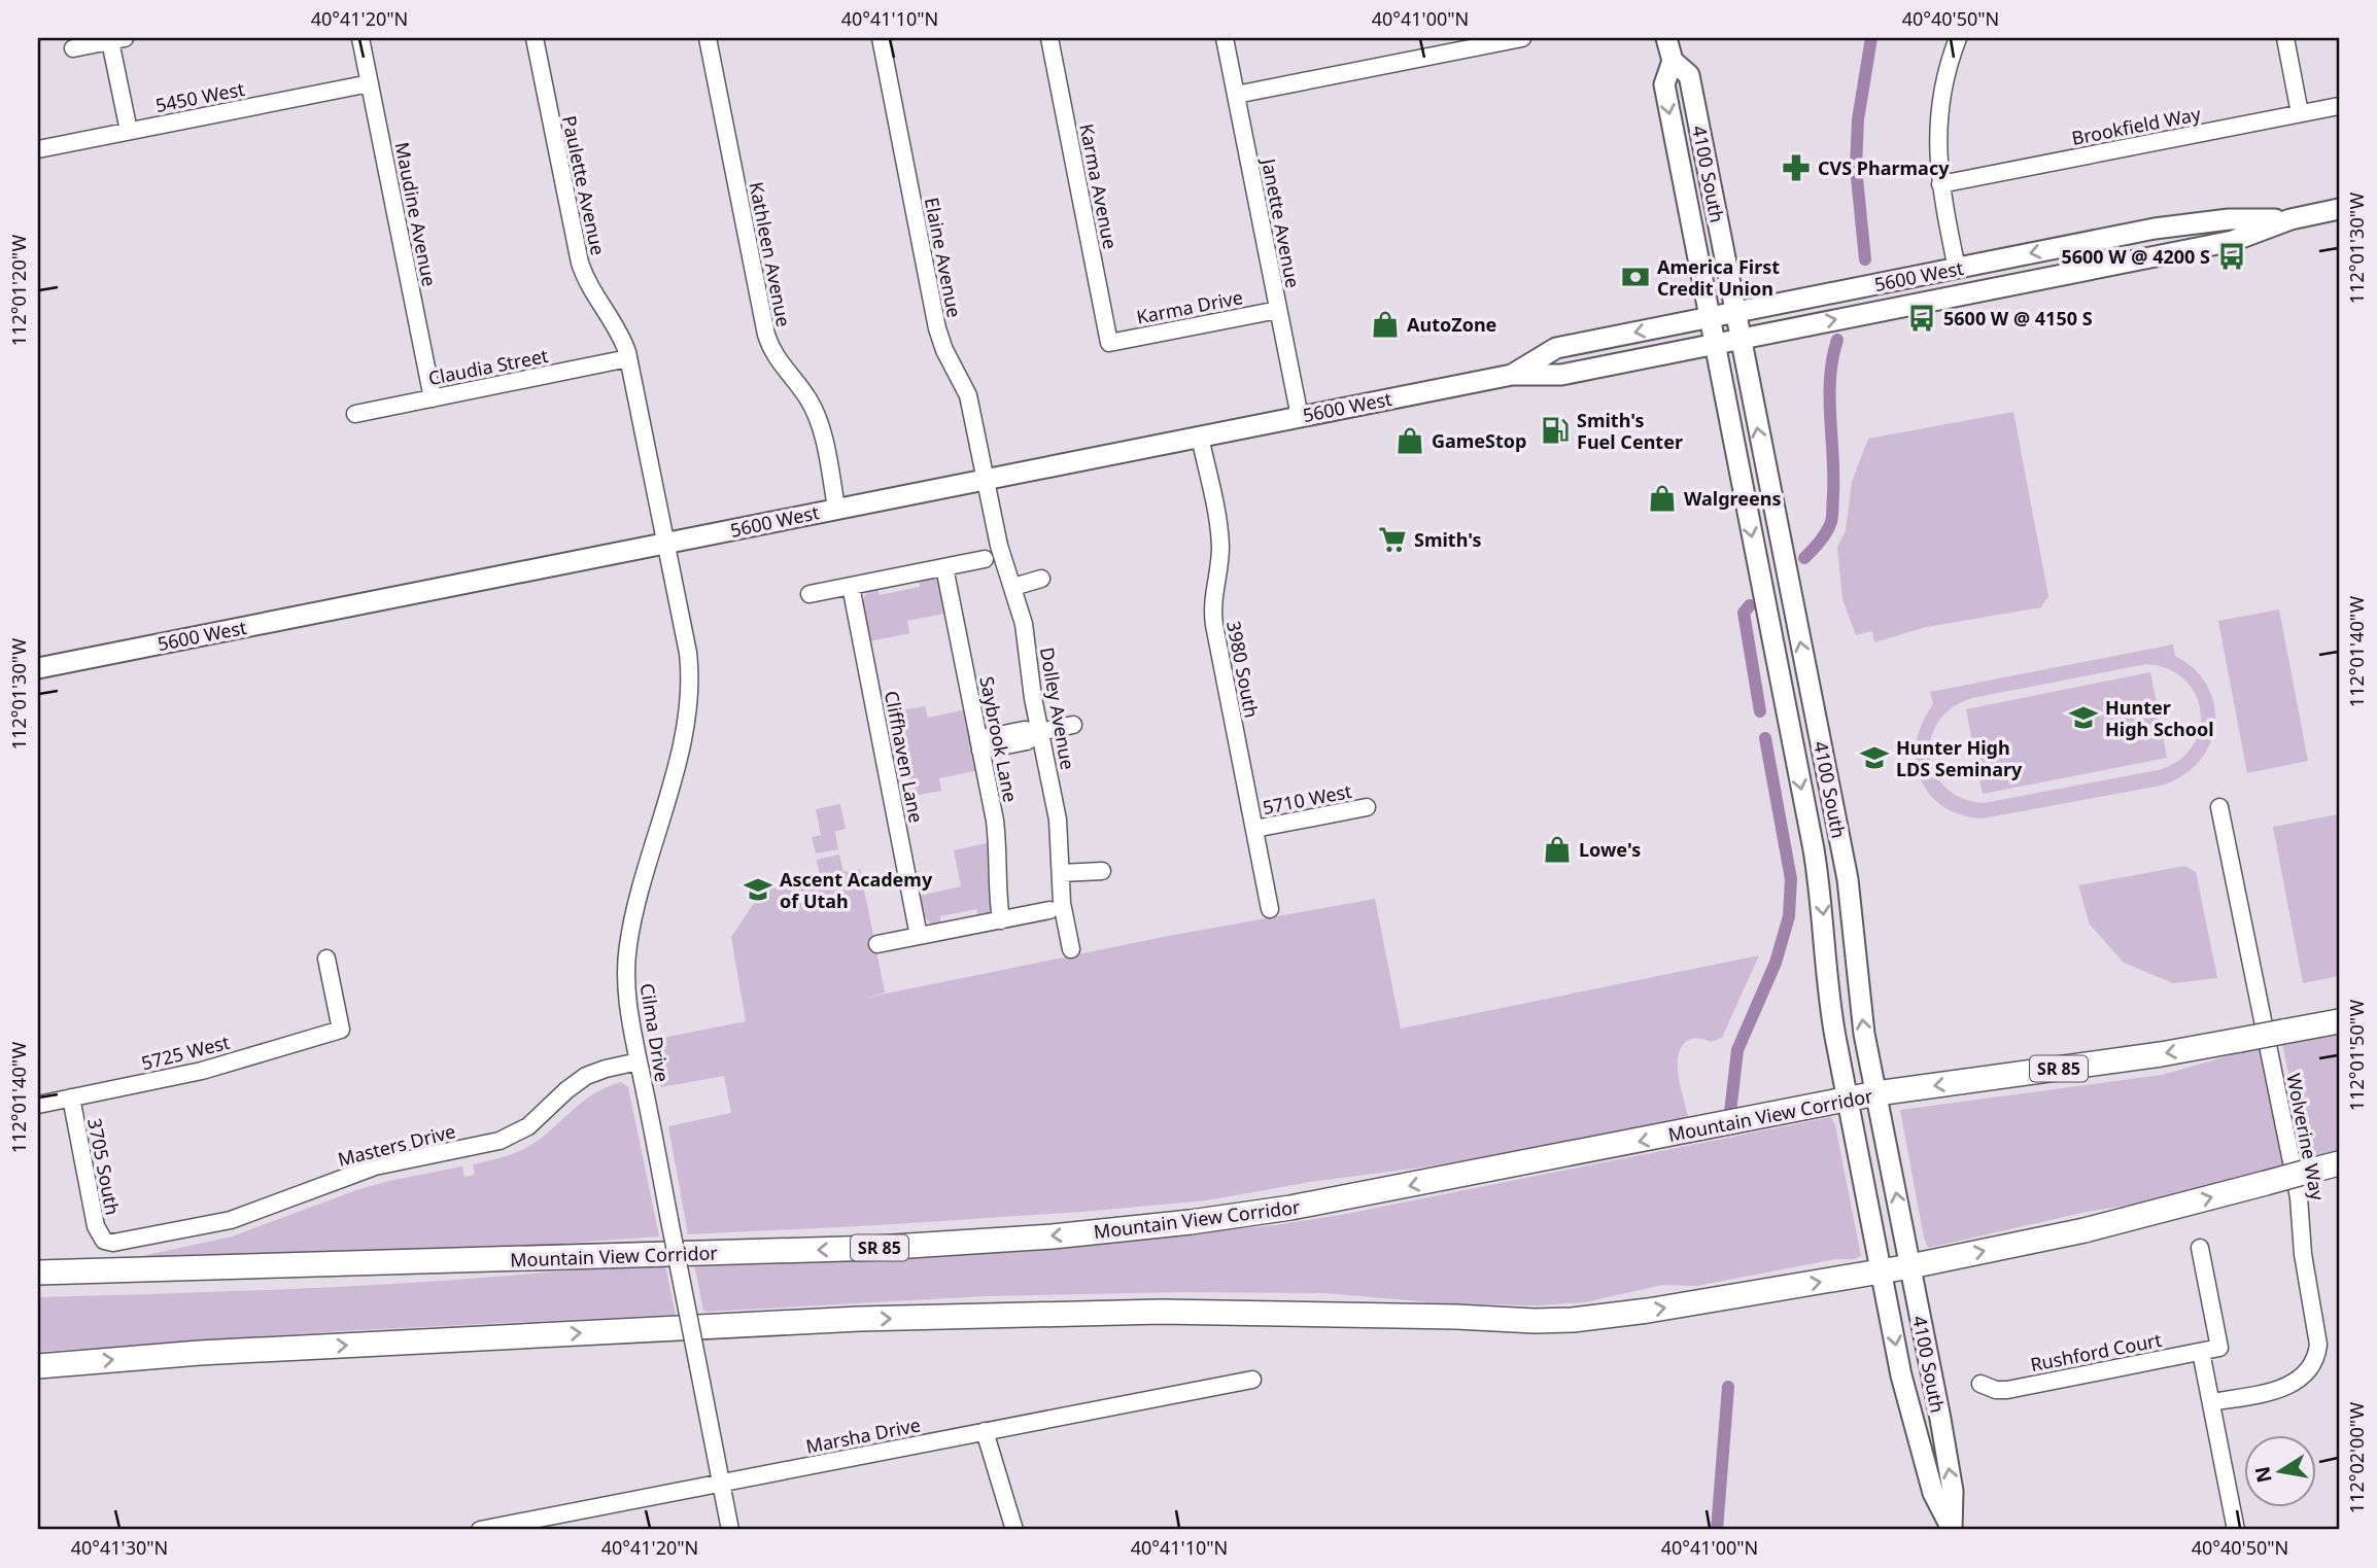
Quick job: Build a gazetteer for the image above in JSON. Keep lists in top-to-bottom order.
{
  "streets": {
    "highway": ["SR 85", "Mountain View Corridor"],
    "main road": ["4100 South", "5600 West"],
    "street": [
      "5450 West",
      "Brookfield Way",
      "Paulette Avenue",
      "Karma Avenue",
      "Maudine Avenue",
      "Janette Avenue",
      "Kathleen Avenue",
      "Elaine Avenue",
      "Karma Drive",
      "Claudia Street",
      "3980 South",
      "Dolley Avenue",
      "Saybrook Lane",
      "Cliffhaven Lane",
      "5710 West",
      "Cilma Drive",
      "5725 West",
      "Wolverine Way",
      "Masters Drive",
      "3705 South",
      "Rushford Court",
      "Marsha Drive"
    ]
  },
  "crossings": [
    ["5450 West", "Maudine Avenue"],
    ["4100 South", "5600 West"],
    ["4100 South", "Mountain View Corridor"],
    ["Paulette Avenue", "5600 West"],
    ["Paulette Avenue", "Claudia Street"],
    ["Paulette Avenue", "Cilma Drive"],
    ["Karma Avenue", "Karma Drive"],
    ["Maudine Avenue", "Claudia Street"],
    ["Janette Avenue", "5600 West"],
    ["Janette Avenue", "Karma Drive"],
    ["Kathleen Avenue", "5600 West"],
    ["Elaine Avenue", "5600 West"],
    ["Elaine Avenue", "Dolley Avenue"],
    ["5600 West", "3980 South"],
    ["5600 West", "Dolley Avenue"],
    ["5600 West", "Cilma Drive"],
    ["3980 South", "5710 West"],
    ["Cilma Drive", "Masters Drive"],
    ["Cilma Drive", "Marsha Drive"],
    ["5725 West", "3705 South"],
    ["Masters Drive", "3705 South"]
  ],
  "places": {
    "pharmacy": ["CVS Pharmacy"],
    "bus stop": ["5600 W @ 4200 S", "5600 W @ 4150 S"],
    "bank": ["America First Credit Union"],
    "shop": [
      "AutoZone",
      "GameStop",
      "Walgreens",
      "Lowe's"
    ],
    "fuel station": ["Smith's Fuel Center"],
    "supermarket": ["Smith's"],
    "school or university": ["Hunter High School", "Hunter High LDS Seminary", "Ascent Academy of Utah"]
  },
  "north": "left",
  "coordinates": [
    "40°41'20\"N",
    "40°41'10\"N",
    "40°41'00\"N",
    "40°40'50\"N",
    "112°01'30\"W",
    "112°01'20\"W",
    "112°01'40\"W",
    "112°01'50\"W",
    "112°02'00\"W",
    "40°41'30\"N"
  ]
}
